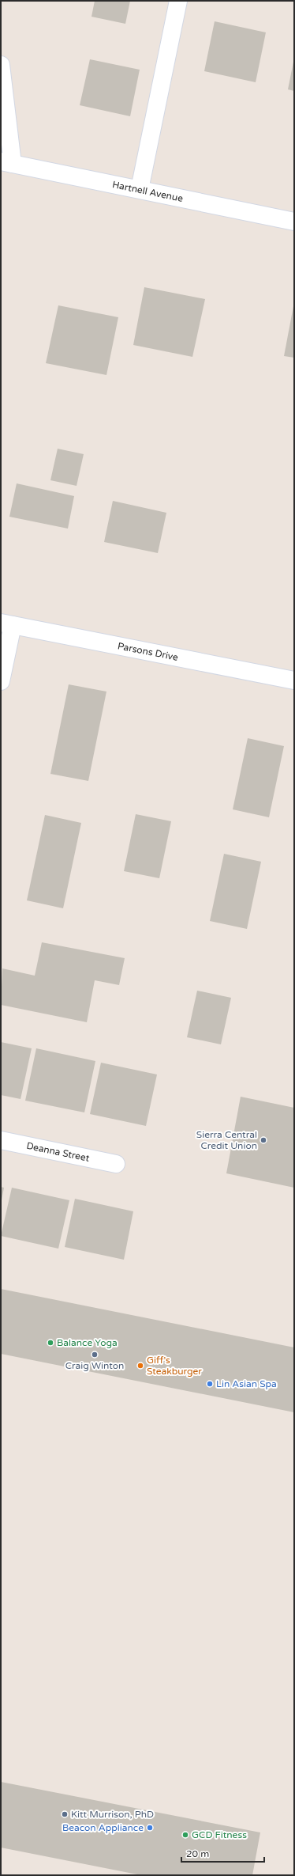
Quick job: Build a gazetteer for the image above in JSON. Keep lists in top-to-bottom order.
{
  "streets": {
    "street": ["Hartnell Avenue", "Parsons Drive", "Deanna Street"]
  },
  "places": [
    "Sierra Central Credit Union",
    "Balance Yoga",
    "Craig Winton",
    "Giff’s Steakburger",
    "Lin Asian Spa",
    "Kitt Murrison, PhD",
    "Beacon Appliance",
    "GCD Fitness"
  ],
  "scale_bar": "20 m"
}
